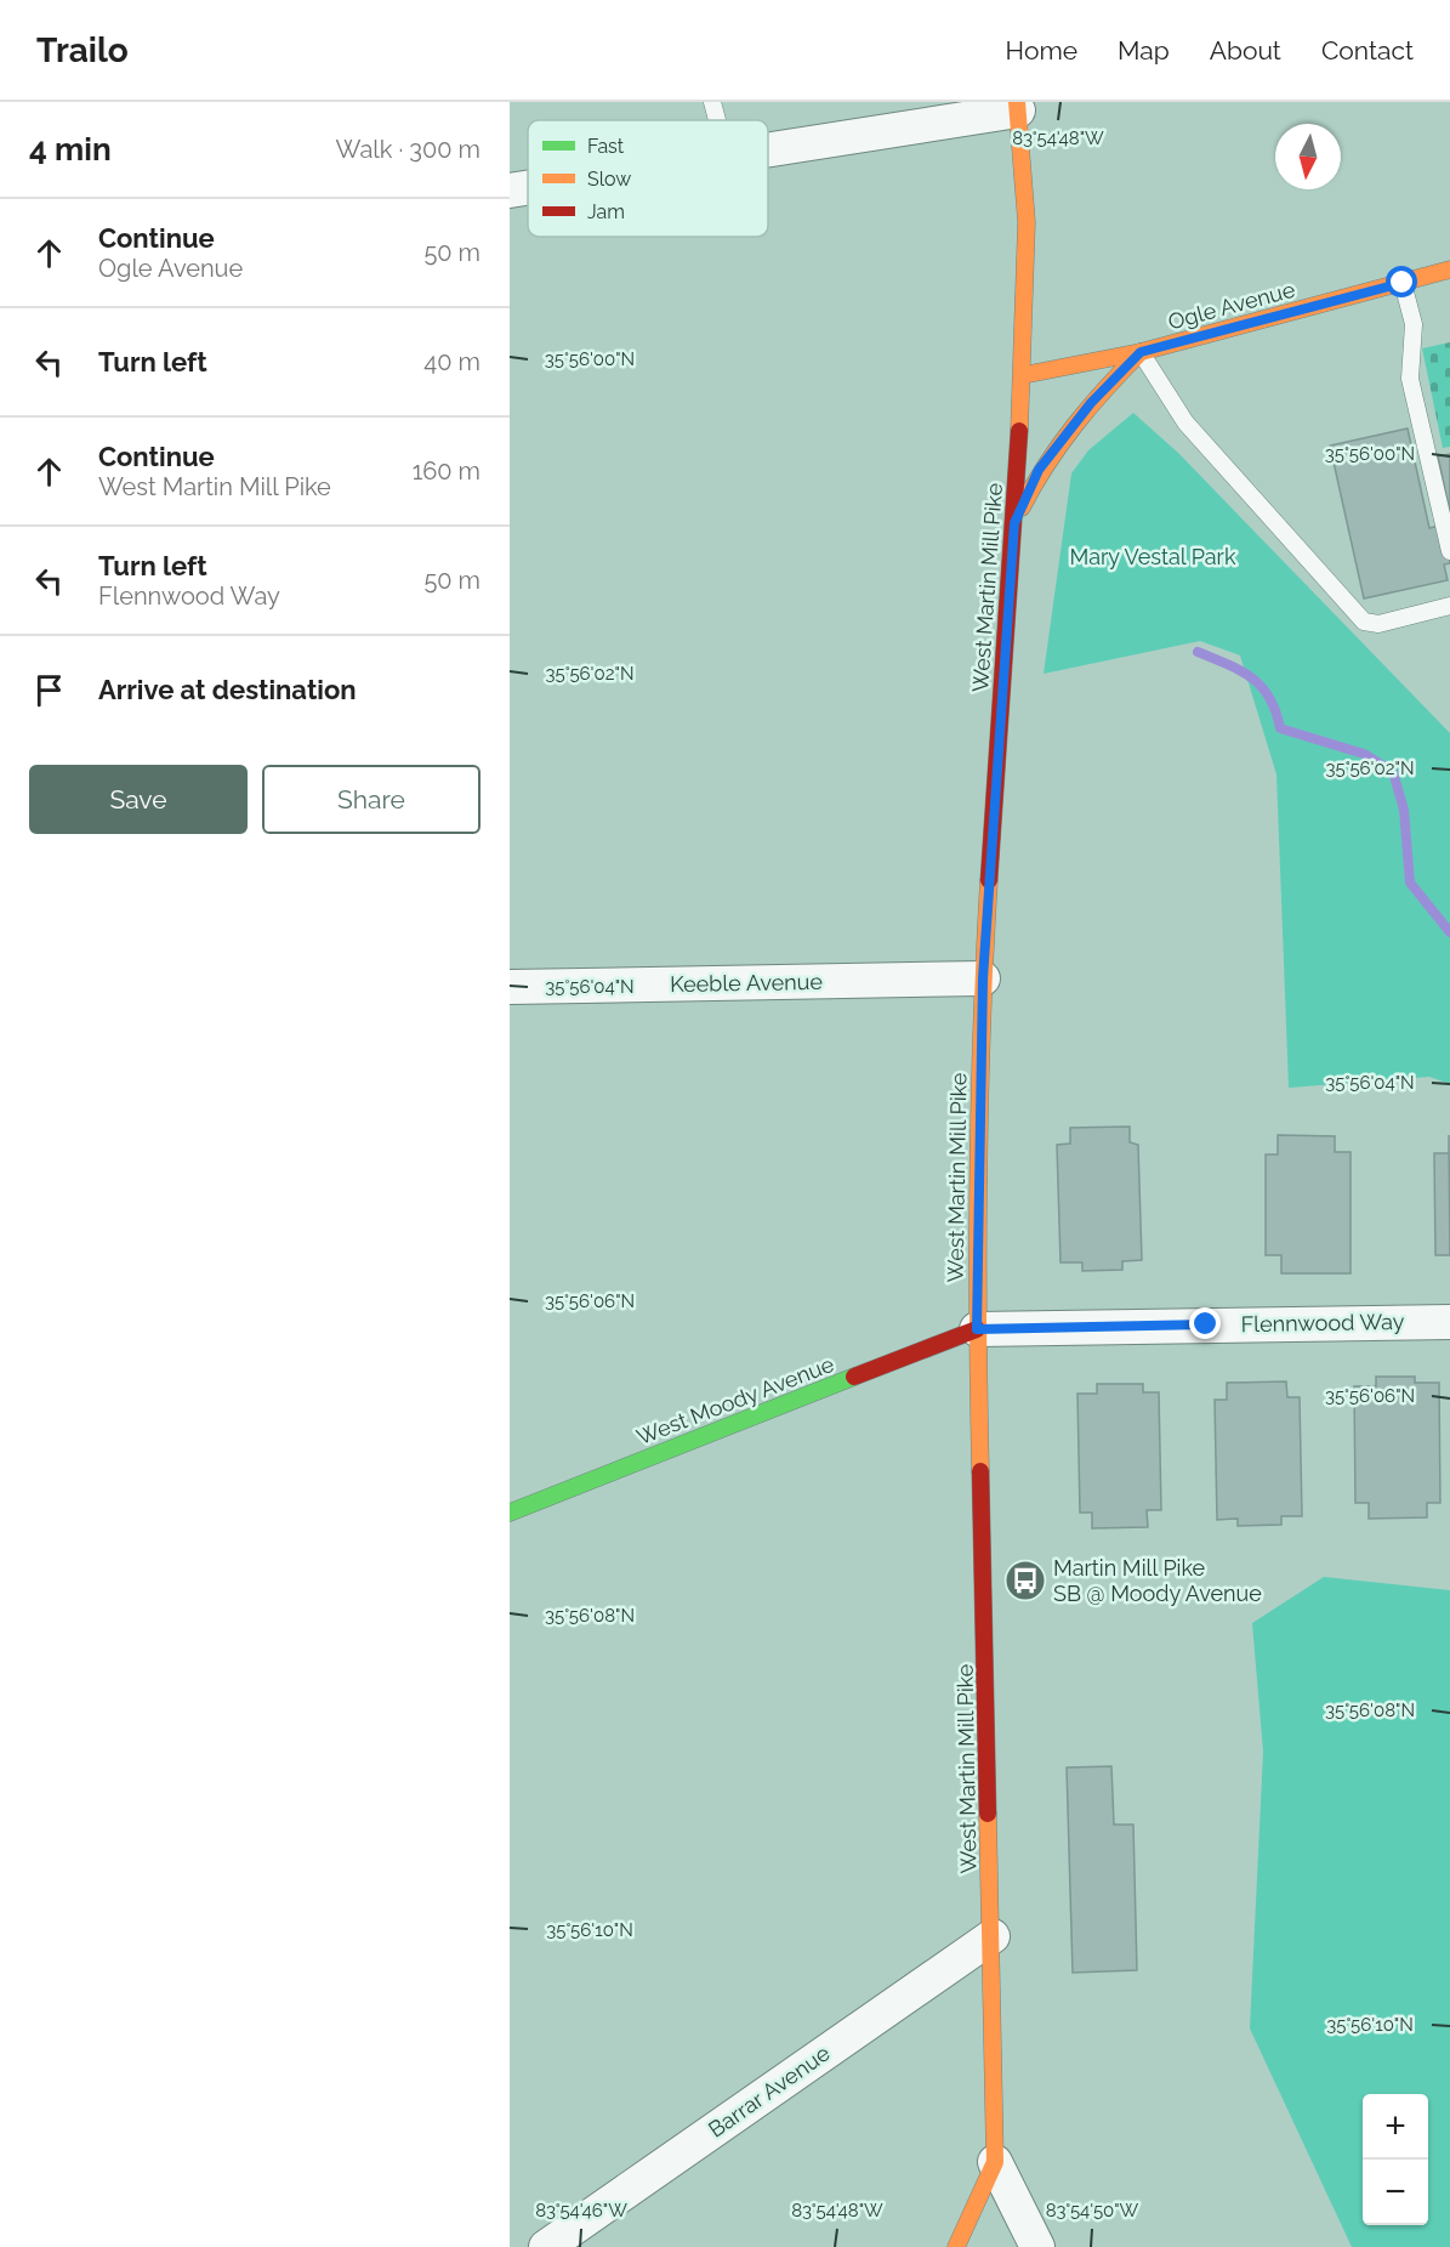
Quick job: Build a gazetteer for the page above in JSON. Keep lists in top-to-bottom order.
{
  "streets": {
    "main road": ["Ogle Avenue", "West Martin Mill Pike", "West Moody Avenue"],
    "street": ["Keeble Avenue", "Flennwood Way", "Barrar Avenue"]
  },
  "crossings": [
    ["Ogle Avenue", "West Martin Mill Pike"],
    ["West Martin Mill Pike", "Keeble Avenue"],
    ["West Martin Mill Pike", "Flennwood Way"],
    ["West Martin Mill Pike", "West Moody Avenue"],
    ["West Martin Mill Pike", "Barrar Avenue"],
    ["Flennwood Way", "West Moody Avenue"]
  ],
  "parks": ["Mary Vestal Park"],
  "places": {
    "bus stop": ["Martin Mill Pike SB @ Moody Avenue"]
  },
  "legend": ["Fast", "Slow", "Jam"],
  "north": "bottom",
  "page": {
    "header": "Trailo",
    "nav": [
      "Home",
      "Map",
      "About",
      "Contact"
    ],
    "heading": ["4 min", "Walk · 300 m"],
    "list": [
      ["Continue", "Ogle Avenue", "50 m"],
      ["Turn left", "40 m"],
      ["Continue", "West Martin Mill Pike", "160 m"],
      ["Turn left", "Flennwood Way", "50 m"],
      "Arrive at destination"
    ],
    "buttons": ["Save", "Share"],
    "map_buttons": ["+", "−"]
  },
  "coordinates": [
    "83°54'48\"W",
    "35°56'00\"N",
    "35°56'02\"N",
    "35°56'04\"N",
    "35°56'06\"N",
    "35°56'08\"N",
    "35°56'10\"N",
    "83°54'46\"W",
    "83°54'50\"W"
  ]
}
